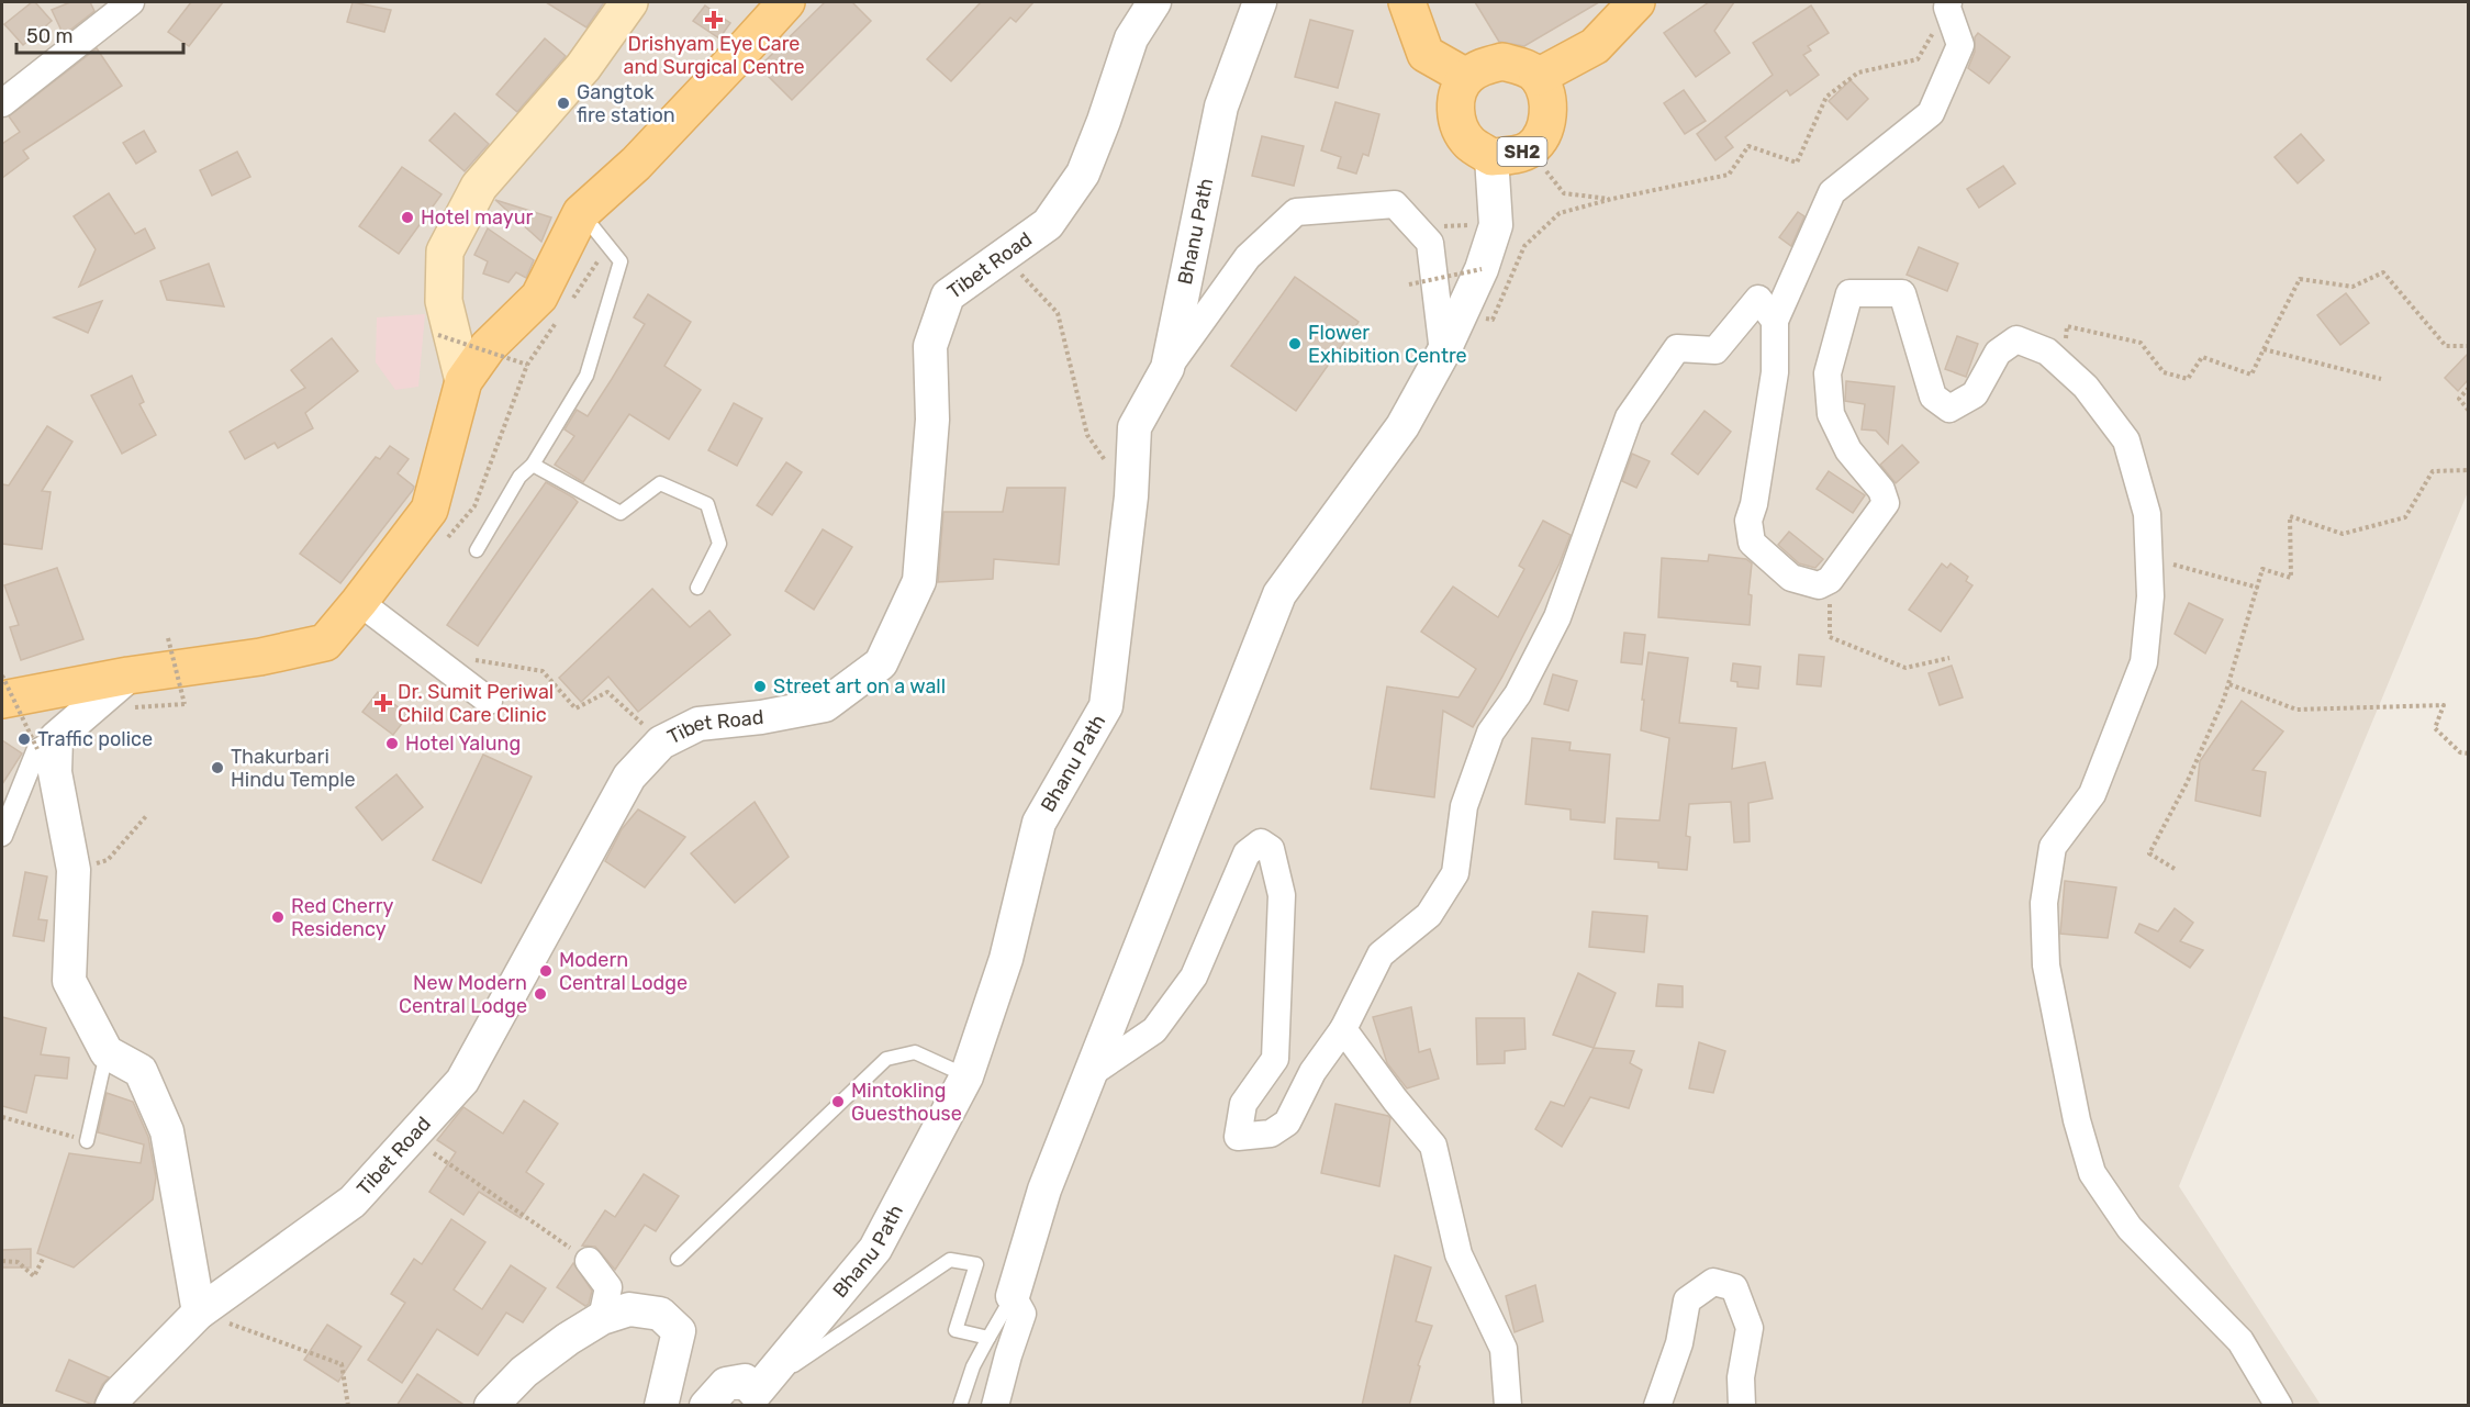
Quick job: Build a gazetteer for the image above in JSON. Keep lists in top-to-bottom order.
{
  "streets": {
    "main road": ["SH2"],
    "street": ["Bhanu Path", "Tibet Road"]
  },
  "places": {
    "health": ["Drishyam Eye Care and Surgical Centre", "Dr. Sumit Periwal Child Care Clinic"],
    "other": [
      "Gangtok fire station",
      "Hotel mayur",
      "Flower Exhibition Centre",
      "Street art on a wall",
      "Traffic police",
      "Hotel Yalung",
      "Thakurbari Hindu Temple",
      "Red Cherry Residency",
      "Modern Central Lodge",
      "New Modern Central Lodge",
      "Mintokling Guesthouse"
    ]
  },
  "scale_bar": "50 m"
}
